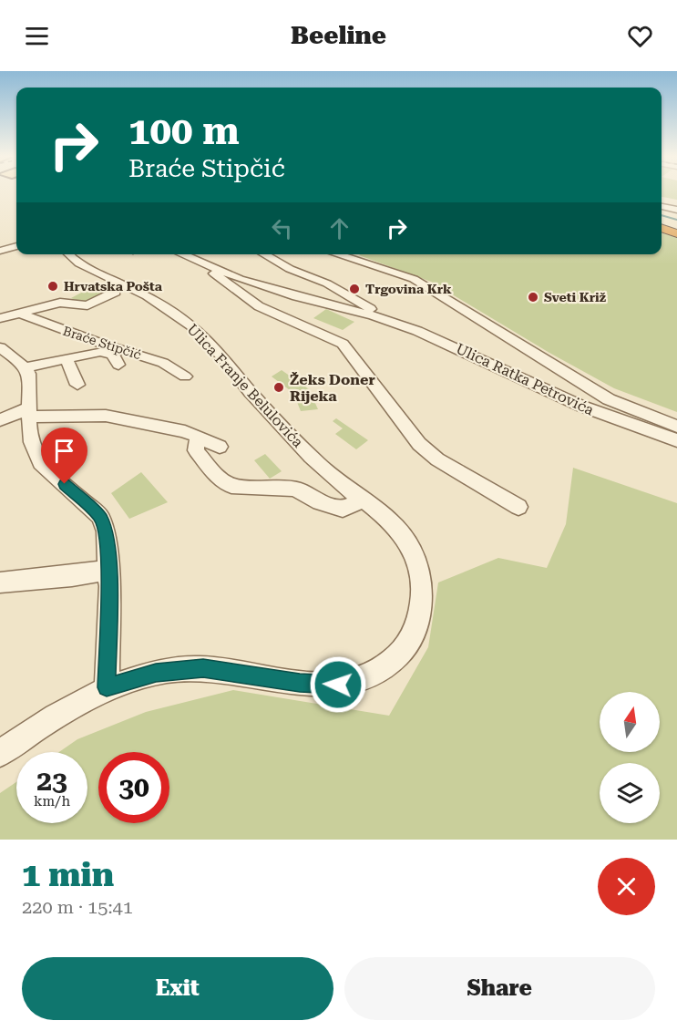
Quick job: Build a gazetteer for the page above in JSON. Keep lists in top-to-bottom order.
{
  "streets": {
    "street": ["Braće Stipčić", "Ulica Ratka Petrovića", "Ulica Franje Belulovića"]
  },
  "places": [
    "Hrvatska Pošta",
    "Trgovina Krk",
    "Sveti Križ",
    "Žeks Doner Rijeka"
  ],
  "north": "top",
  "page": {
    "header": "Beeline",
    "turn": ["100 m", "Braće Stipčić"],
    "speed": "23 km/h",
    "limit": "30",
    "heading": ["1 min", "220 m · 15:41"],
    "buttons": ["Exit", "Share"]
  }
}
